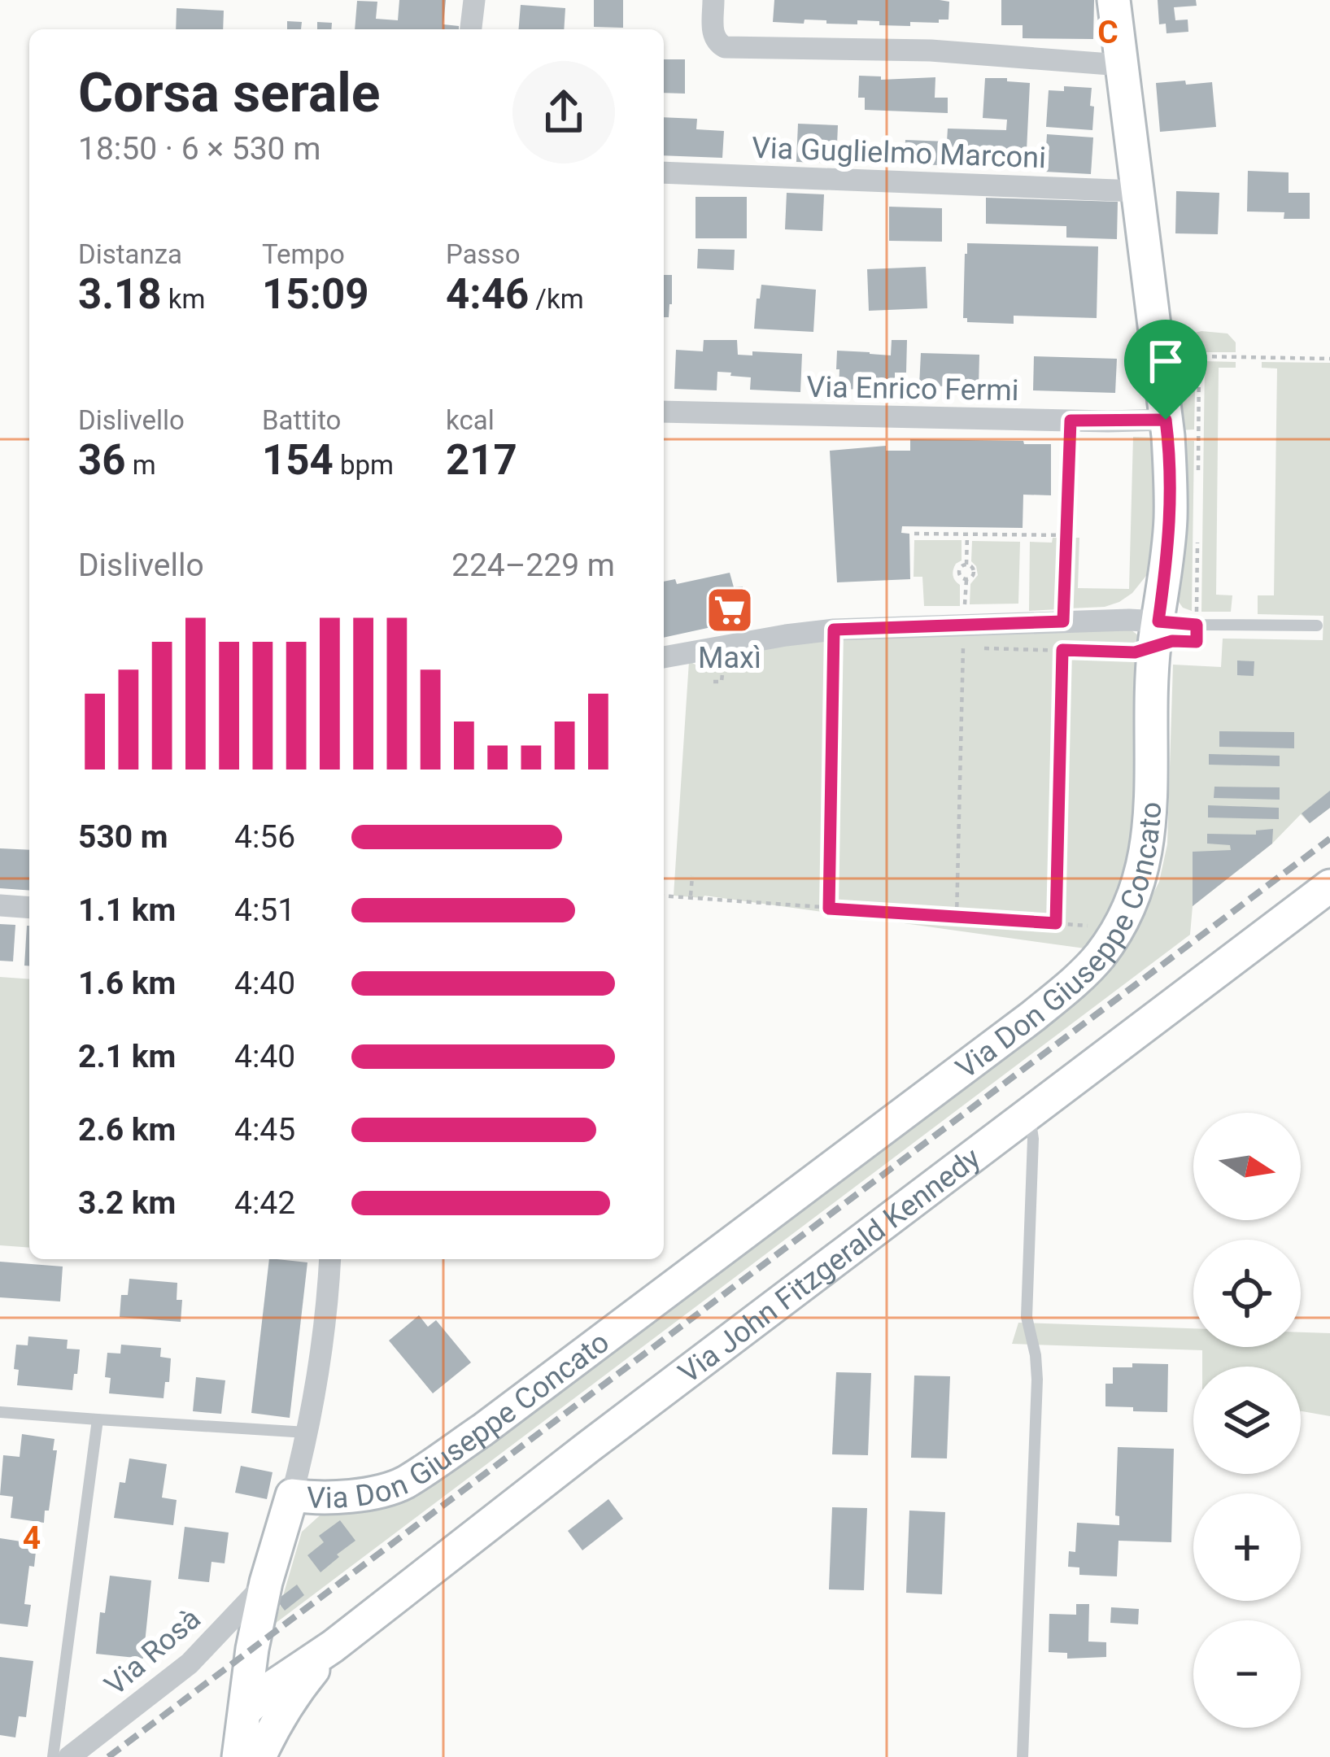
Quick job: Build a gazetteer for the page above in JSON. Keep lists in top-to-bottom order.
{
  "streets": {
    "street": [
      "Via Guglielmo Marconi",
      "Via Enrico Fermi",
      "Via Don Giuseppe Concato",
      "Via John Fitzgerald Kennedy",
      "Via Rosà"
    ]
  },
  "crossings": [
    ["Via Guglielmo Marconi", "Via Don Giuseppe Concato"],
    ["Via Enrico Fermi", "Via Don Giuseppe Concato"],
    ["Via Don Giuseppe Concato", "Via John Fitzgerald Kennedy"],
    ["Via Don Giuseppe Concato", "Via Rosà"]
  ],
  "places": {
    "supermarket": ["Maxì"]
  },
  "north": "right",
  "page": {
    "heading": ["Corsa serale", "18:50 · 6 × 530 m"],
    "stats": [
      ["Distanza", "3.18 km"],
      ["Tempo", "15:09"],
      ["Passo", "4:46 /km"],
      ["Dislivello", "36 m"],
      ["Battito", "154 bpm"],
      ["kcal", "217"]
    ],
    "chart": ["Dislivello", "224–229 m"],
    "list": [
      {
        "name": "530 m",
        "note": "4:56"
      },
      {
        "name": "1.1 km",
        "note": "4:51"
      },
      {
        "name": "1.6 km",
        "note": "4:40"
      },
      {
        "name": "2.1 km",
        "note": "4:40"
      },
      {
        "name": "2.6 km",
        "note": "4:45"
      },
      {
        "name": "3.2 km",
        "note": "4:42"
      }
    ],
    "map_buttons": ["+", "−"]
  },
  "grid": {
    "columns": ["C"],
    "rows": ["4"]
  }
}
